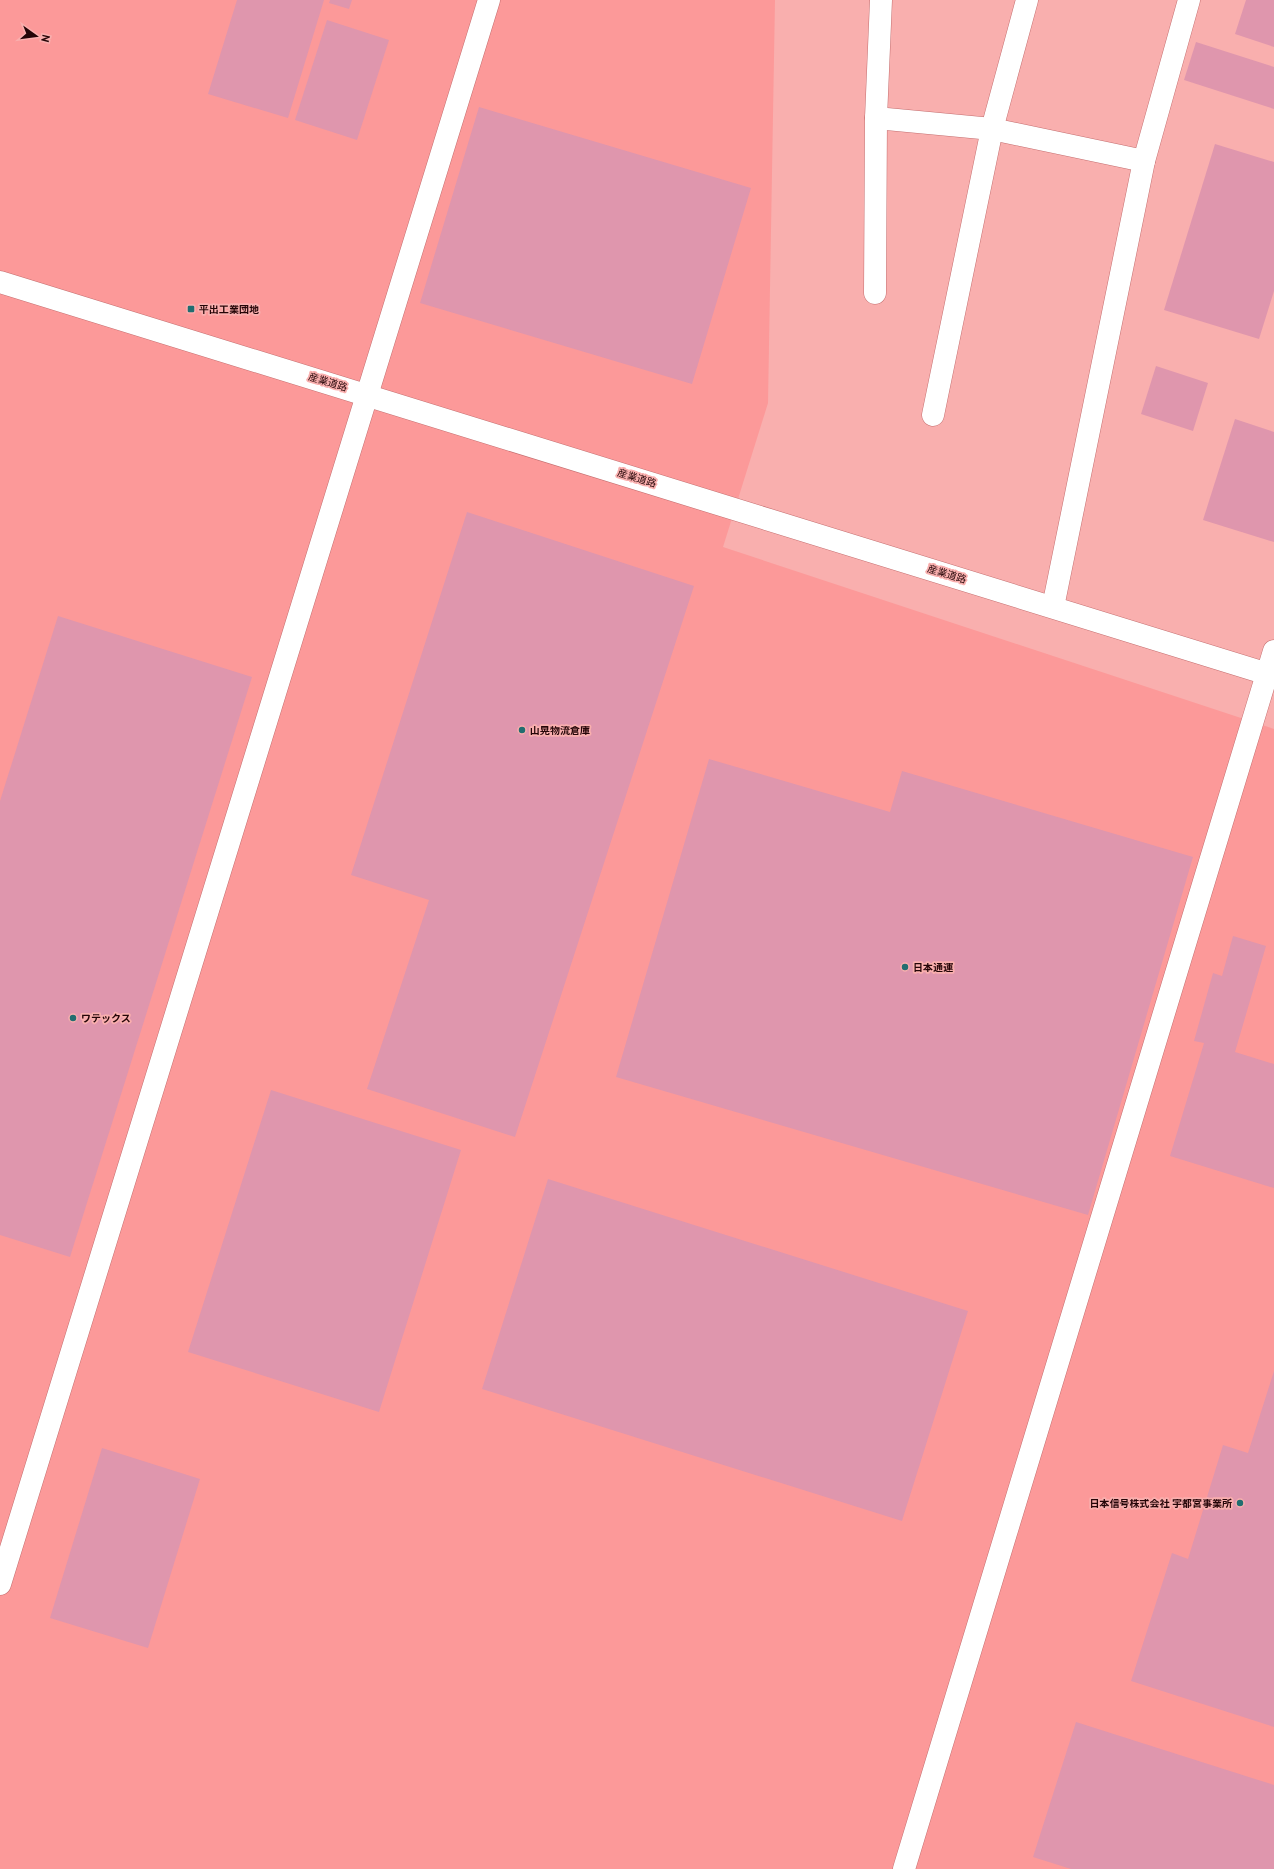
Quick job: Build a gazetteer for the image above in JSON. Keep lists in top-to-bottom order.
{
  "streets": {
    "street": ["産業道路"]
  },
  "places": {
    "transit": ["平出工業団地"],
    "other": [
      "山晃物流倉庫",
      "日本通運",
      "ワテックス",
      "日本信号株式会社 宇都宮事業所"
    ]
  },
  "north": "right"
}
